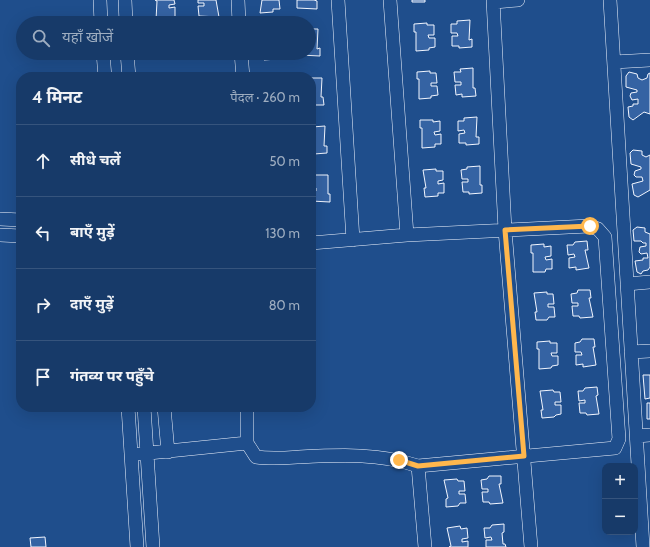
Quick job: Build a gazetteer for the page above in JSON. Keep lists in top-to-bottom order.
{
  "page": {
    "search": "यहाँ खोजें",
    "heading": ["4 मिनट", "पैदल · 260 m"],
    "list": [
      ["सीधे चलें", "50 m"],
      ["बाएँ मुड़ें", "130 m"],
      ["दाएँ मुड़ें", "80 m"],
      "गंतव्य पर पहुँचे"
    ],
    "map_buttons": ["+", "−"]
  }
}
